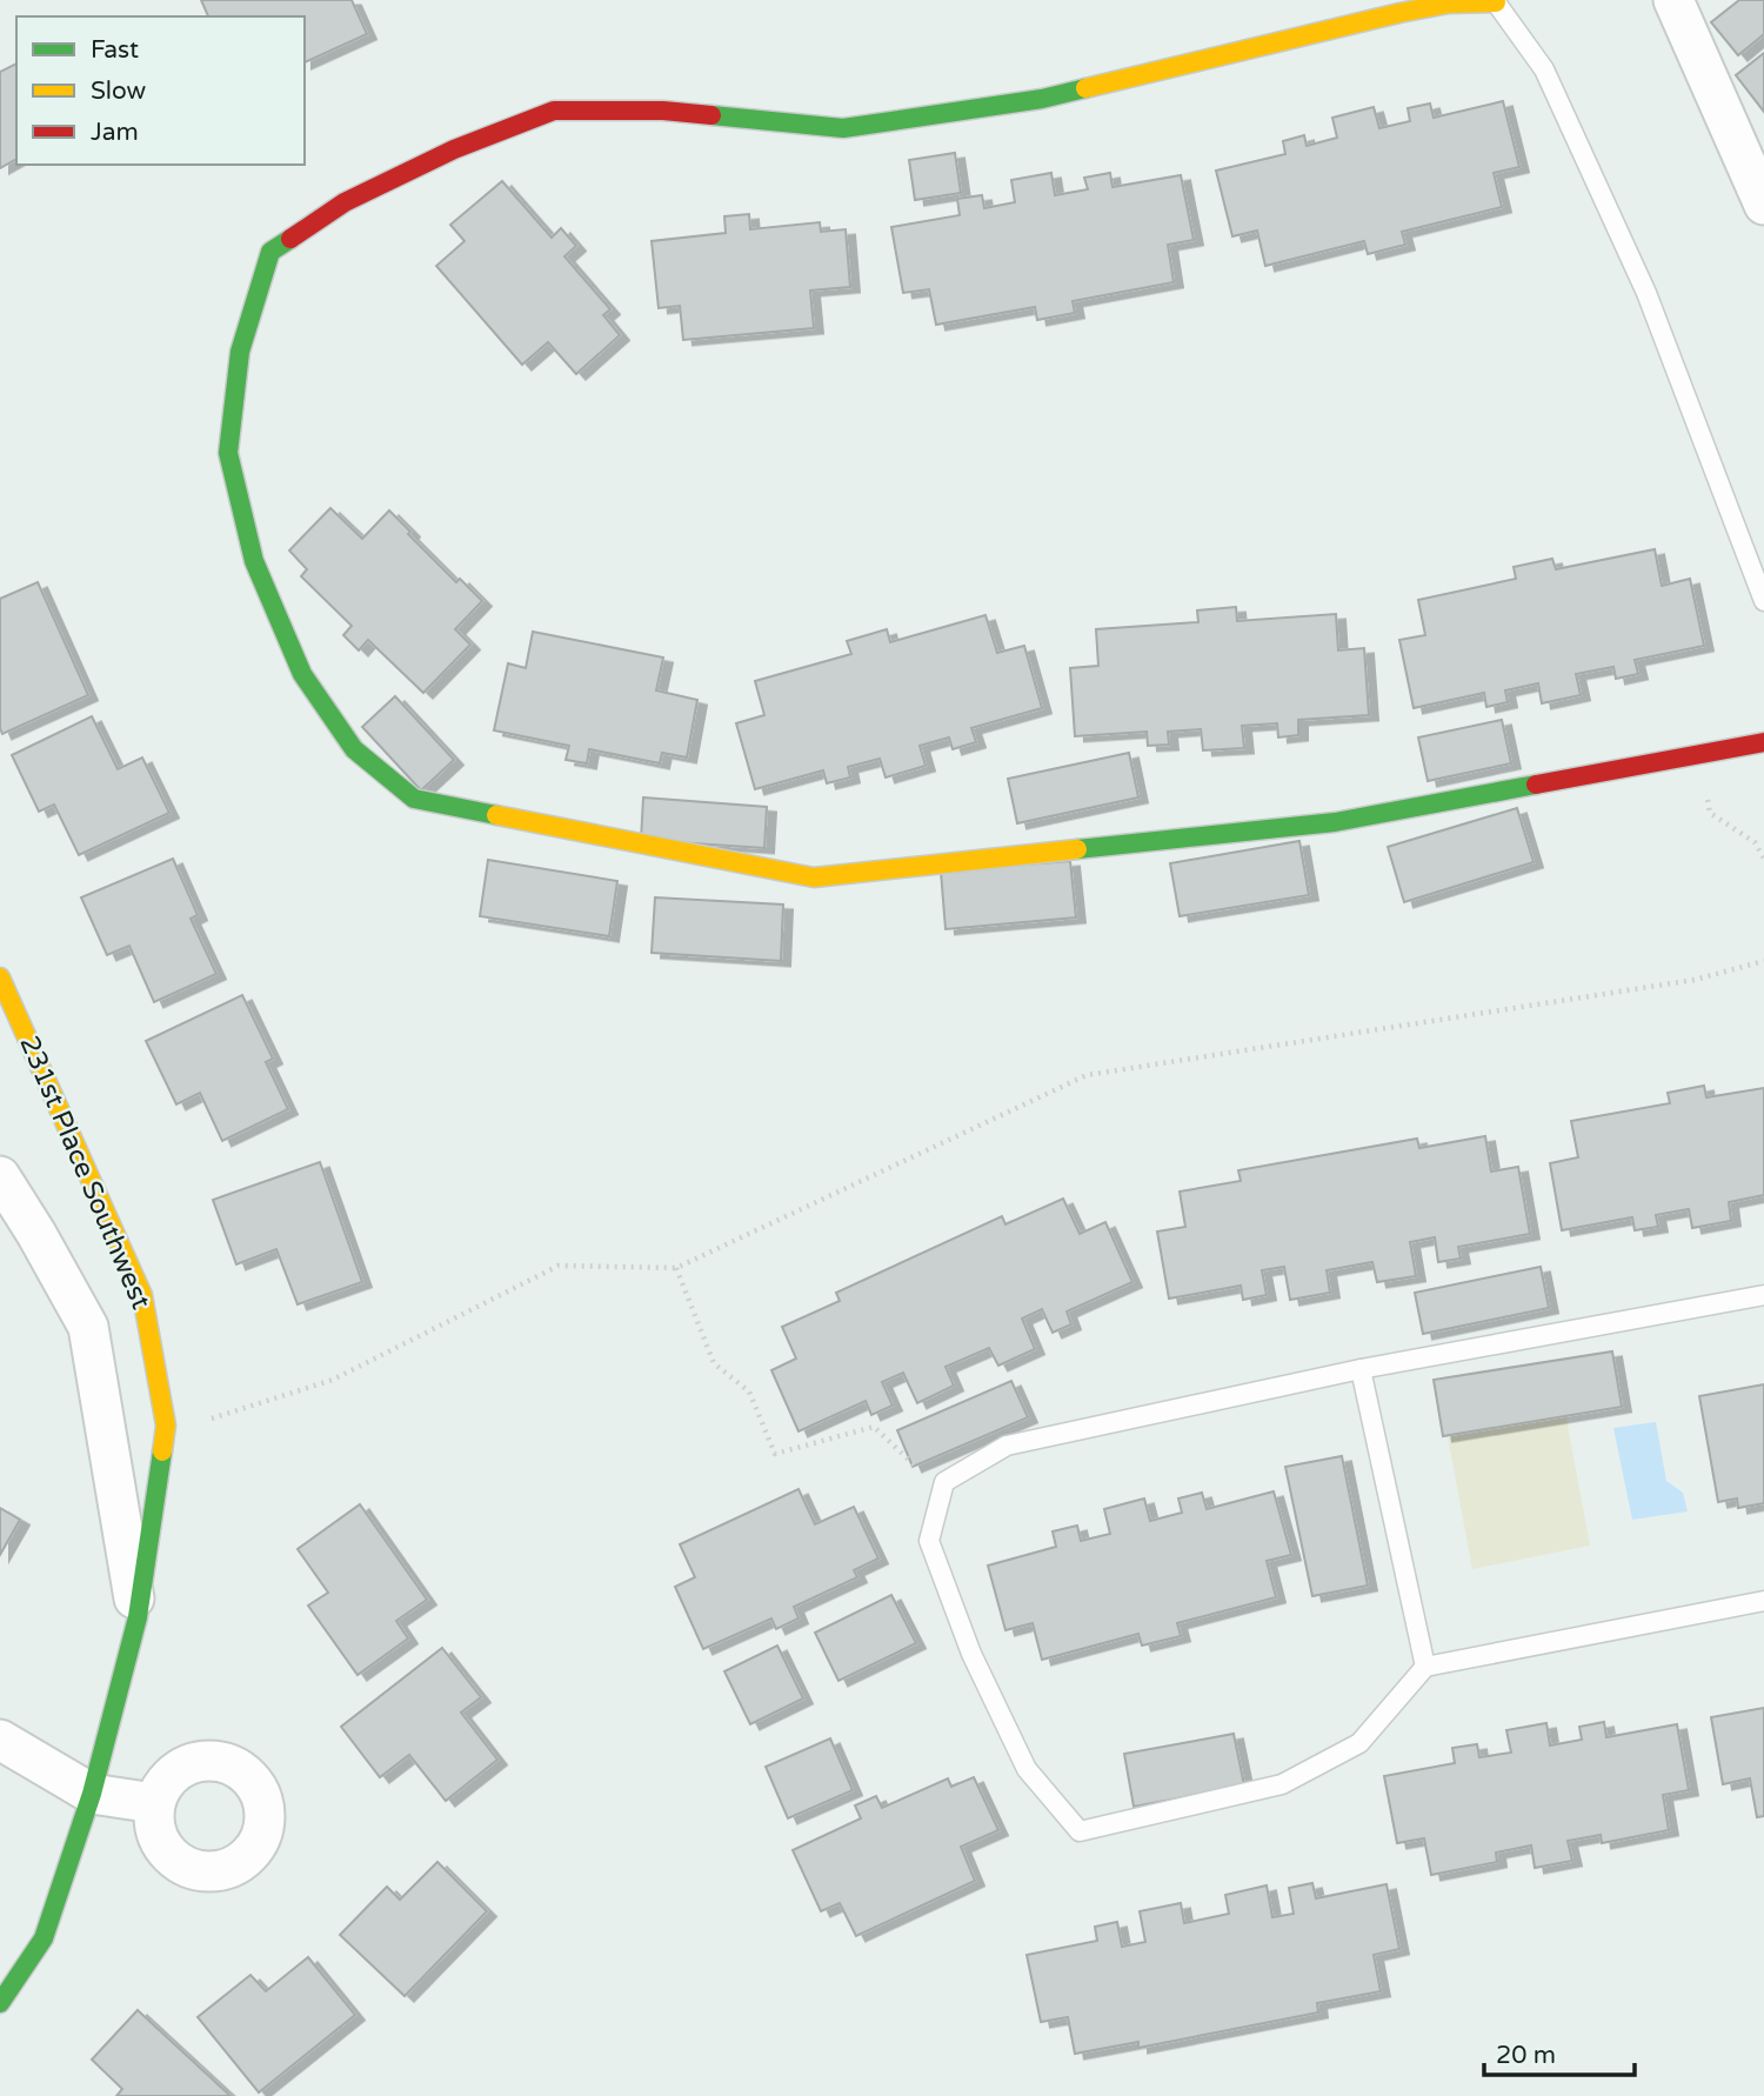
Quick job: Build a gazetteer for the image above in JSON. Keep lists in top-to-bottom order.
{
  "streets": {
    "street": ["231st Place Southwest"]
  },
  "legend": ["Fast", "Slow", "Jam"],
  "scale_bar": "20 m"
}
